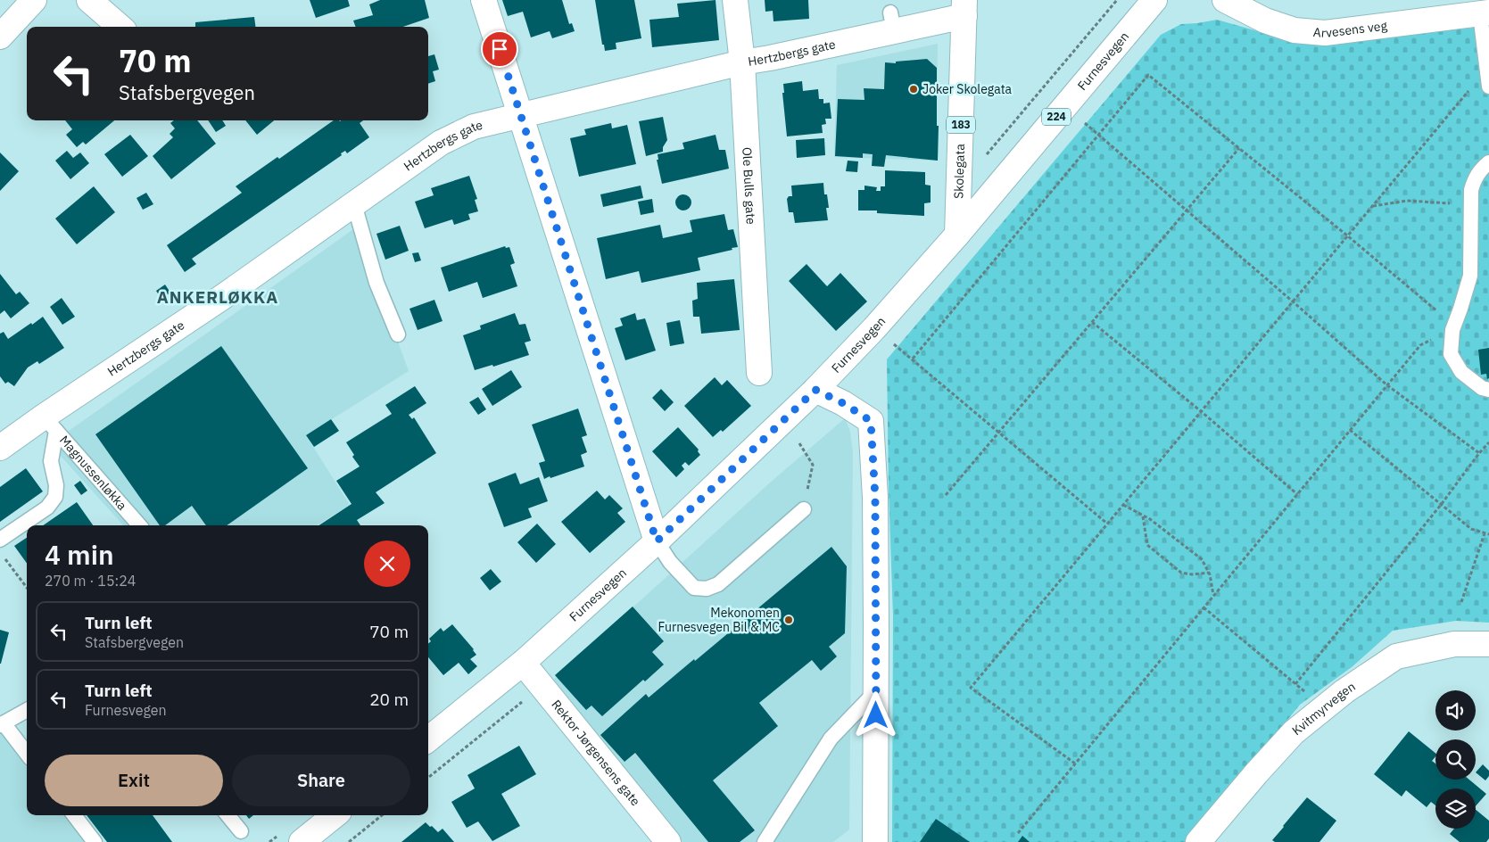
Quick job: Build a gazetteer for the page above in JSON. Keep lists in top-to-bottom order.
{
  "streets": {
    "street": [
      "Arvesens veg",
      "Hertzbergs gate",
      "Furnesvegen",
      "224",
      "183",
      "Skolegata",
      "Ole Bulls gate",
      "Kvitmyrvegen",
      "Rektor Jørgensens gate"
    ],
    "lane": ["Magnussenløkka"]
  },
  "crossings": [
    ["Hertzbergs gate", "Skolegata"],
    ["Hertzbergs gate", "Ole Bulls gate"],
    ["Hertzbergs gate", "Magnussenløkka"],
    ["Furnesvegen", "Skolegata"],
    ["Furnesvegen", "Rektor Jørgensens gate"]
  ],
  "districts": ["ANKERLØKKA"],
  "places": ["Joker Skolegata", "Mekonomen Furnesvegen Bil & MC"],
  "page": {
    "turn": ["70 m", "Stafsbergvegen"],
    "heading": ["4 min", "270 m · 15:24"],
    "list": [
      {
        "name": "Turn left",
        "note": "Stafsbergvegen",
        "value": "70 m"
      },
      {
        "name": "Turn left",
        "note": "Furnesvegen",
        "value": "20 m"
      }
    ],
    "buttons": ["Exit", "Share"]
  }
}
